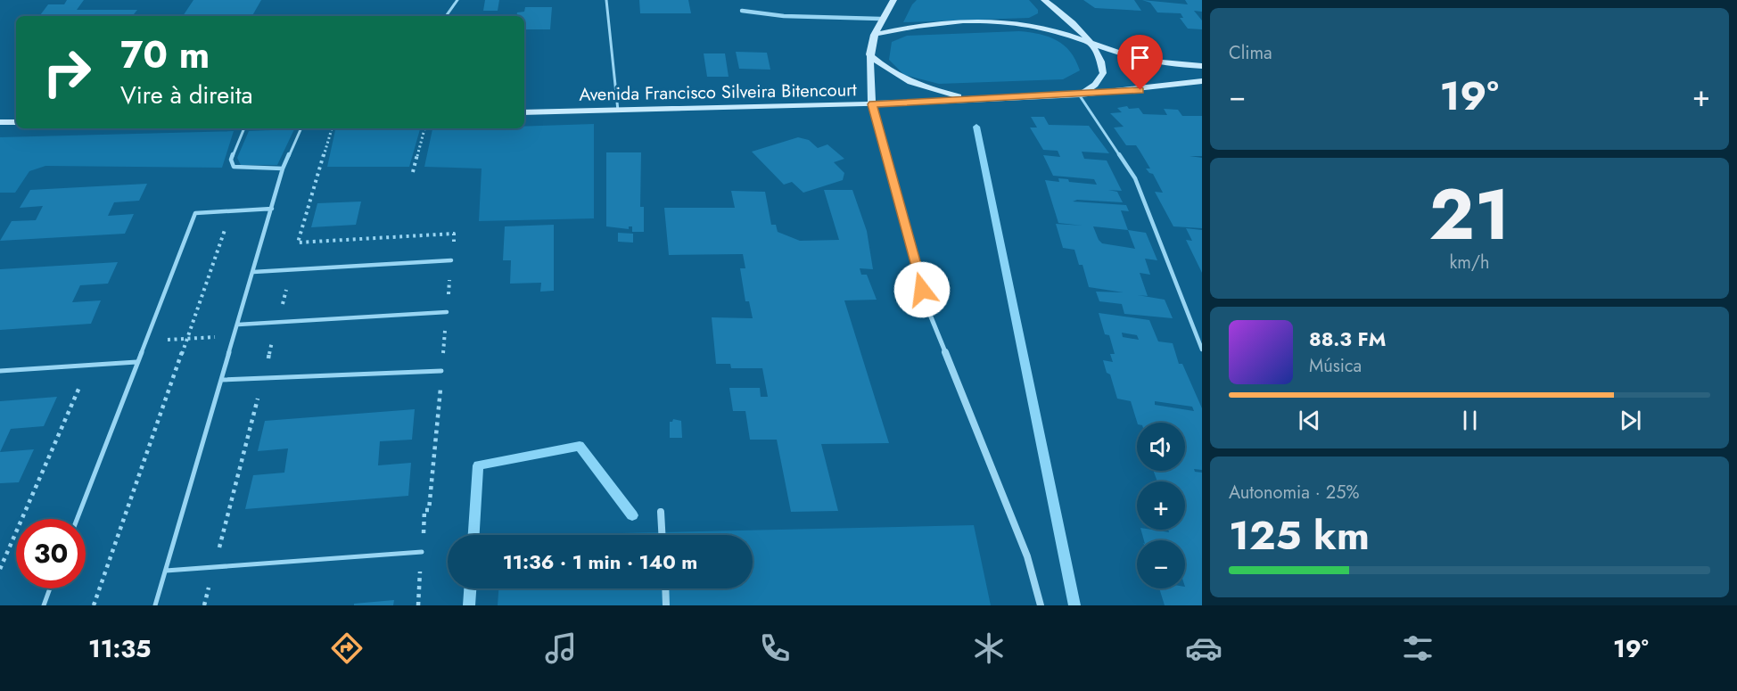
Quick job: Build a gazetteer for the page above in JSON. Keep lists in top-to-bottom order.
{
  "streets": {
    "main road": ["Avenida Francisco Silveira Bitencourt"]
  },
  "page": {
    "tile": [
      "Clima",
      ["21", "km/h"],
      ["Autonomia · 25%", "125 km"]
    ],
    "turn": ["70 m", "Vire à direita"],
    "heat": ["−", "19°", "+"],
    "song": ["88.3 FM", "Música"],
    "map_buttons": ["+", "−"],
    "limit": "30",
    "trip": "11:36 · 1 min · 140 m",
    "tabs": ["11:35", "19°"]
  }
}
